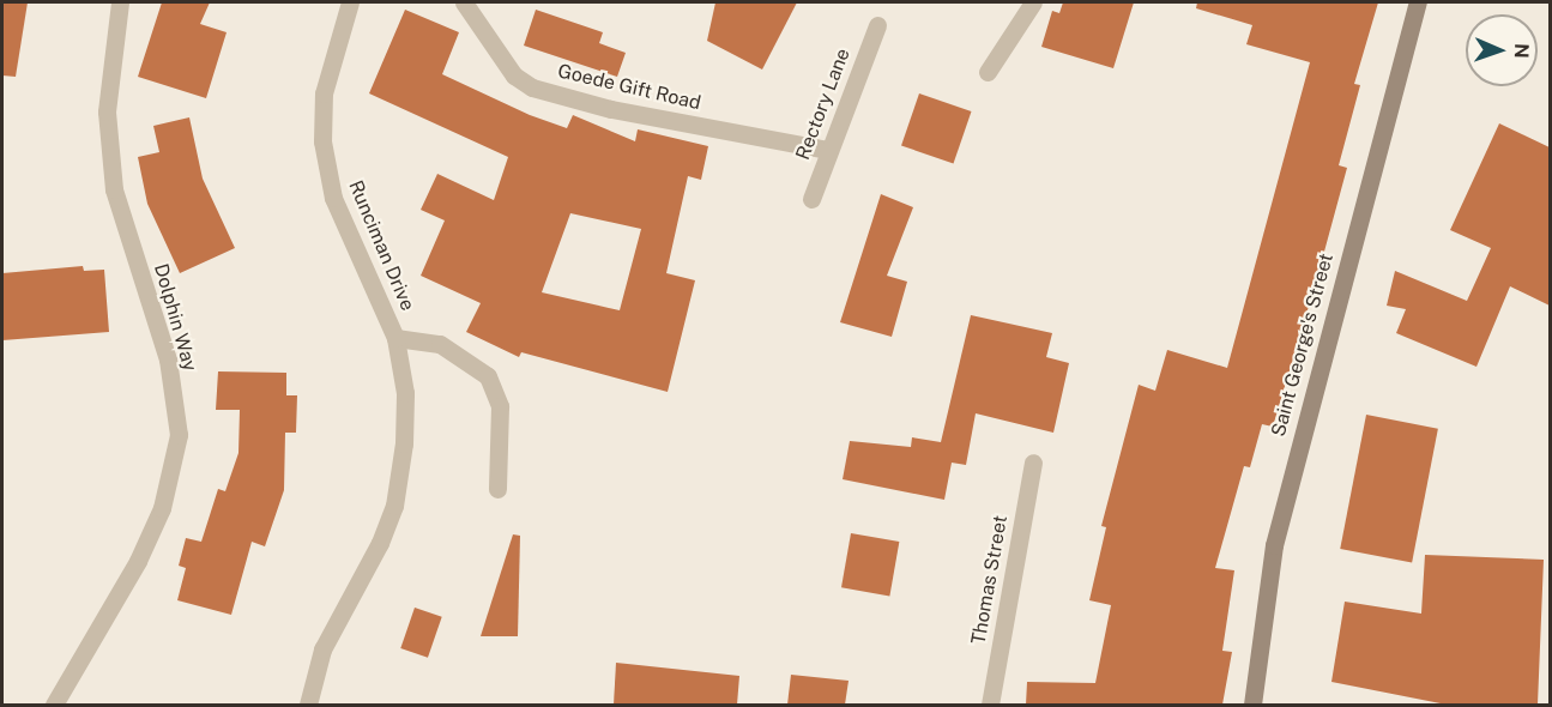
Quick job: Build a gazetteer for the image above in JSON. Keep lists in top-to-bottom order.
{
  "streets": {
    "main road": ["Saint George's Street"],
    "street": [
      "Goede Gift Road",
      "Rectory Lane",
      "Runciman Drive",
      "Dolphin Way",
      "Thomas Street"
    ]
  },
  "crossings": [
    ["Goede Gift Road", "Rectory Lane"]
  ],
  "north": "right"
}
